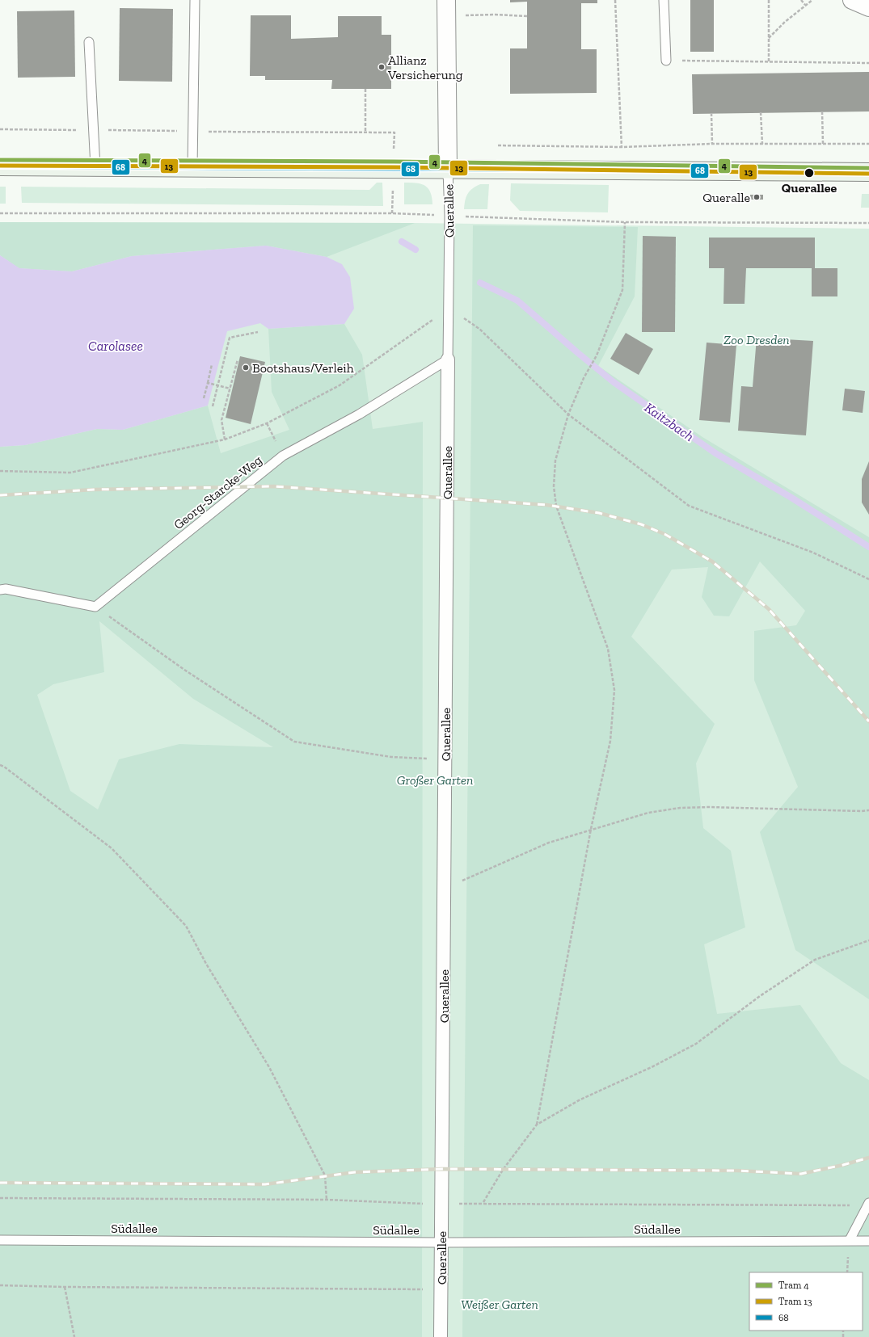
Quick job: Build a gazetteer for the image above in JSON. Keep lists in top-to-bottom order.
{
  "streets": {
    "street": ["Querallee"],
    "lane": ["Georg-Starcke-Weg", "Südallee"]
  },
  "crossings": [
    ["Querallee", "Georg-Starcke-Weg"],
    ["Querallee", "Südallee"]
  ],
  "water": ["Carolasee", "Kaitzbach"],
  "parks": ["Zoo Dresden", "Großer Garten", "Weißer Garten"],
  "places": [
    "Allianz Versicherung",
    "Querallee",
    "Queralle",
    "Bootshaus/Verleih"
  ],
  "lines": ["tram line 4", "tram line 13", "transit line 68"],
  "legend": ["Tram 4", "Tram 13", "68"]
}
